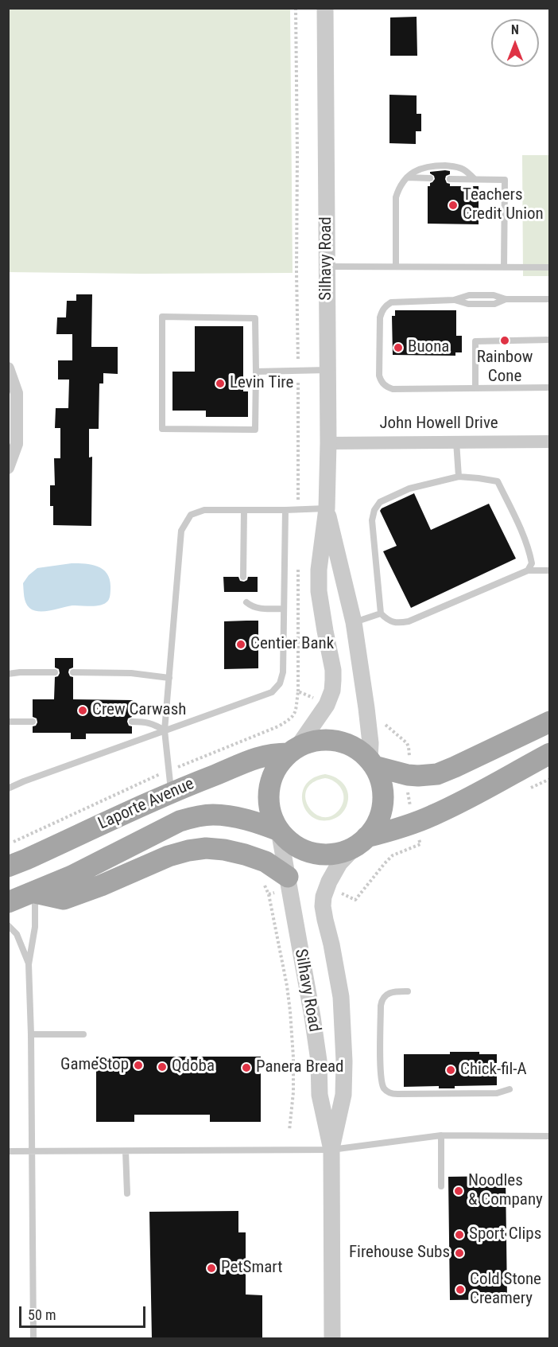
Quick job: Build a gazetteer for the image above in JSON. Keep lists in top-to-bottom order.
{
  "streets": {
    "main road": ["Laporte Avenue"],
    "street": ["Silhavy Road", "John Howell Drive"]
  },
  "crossings": [
    ["Silhavy Road", "John Howell Drive"],
    ["Silhavy Road", "Laporte Avenue"]
  ],
  "places": [
    "Teachers Credit Union",
    "Rainbow Cone",
    "Buona",
    "Levin Tire",
    "Centier Bank",
    "Crew Carwash",
    "GameStop",
    "Qdoba",
    "Panera Bread",
    "Chick-fil-A",
    "Noodles & Company",
    "Sport Clips",
    "Firehouse Subs",
    "PetSmart",
    "Cold Stone Creamery"
  ],
  "scale_bar": "50 m",
  "north": "top"
}
